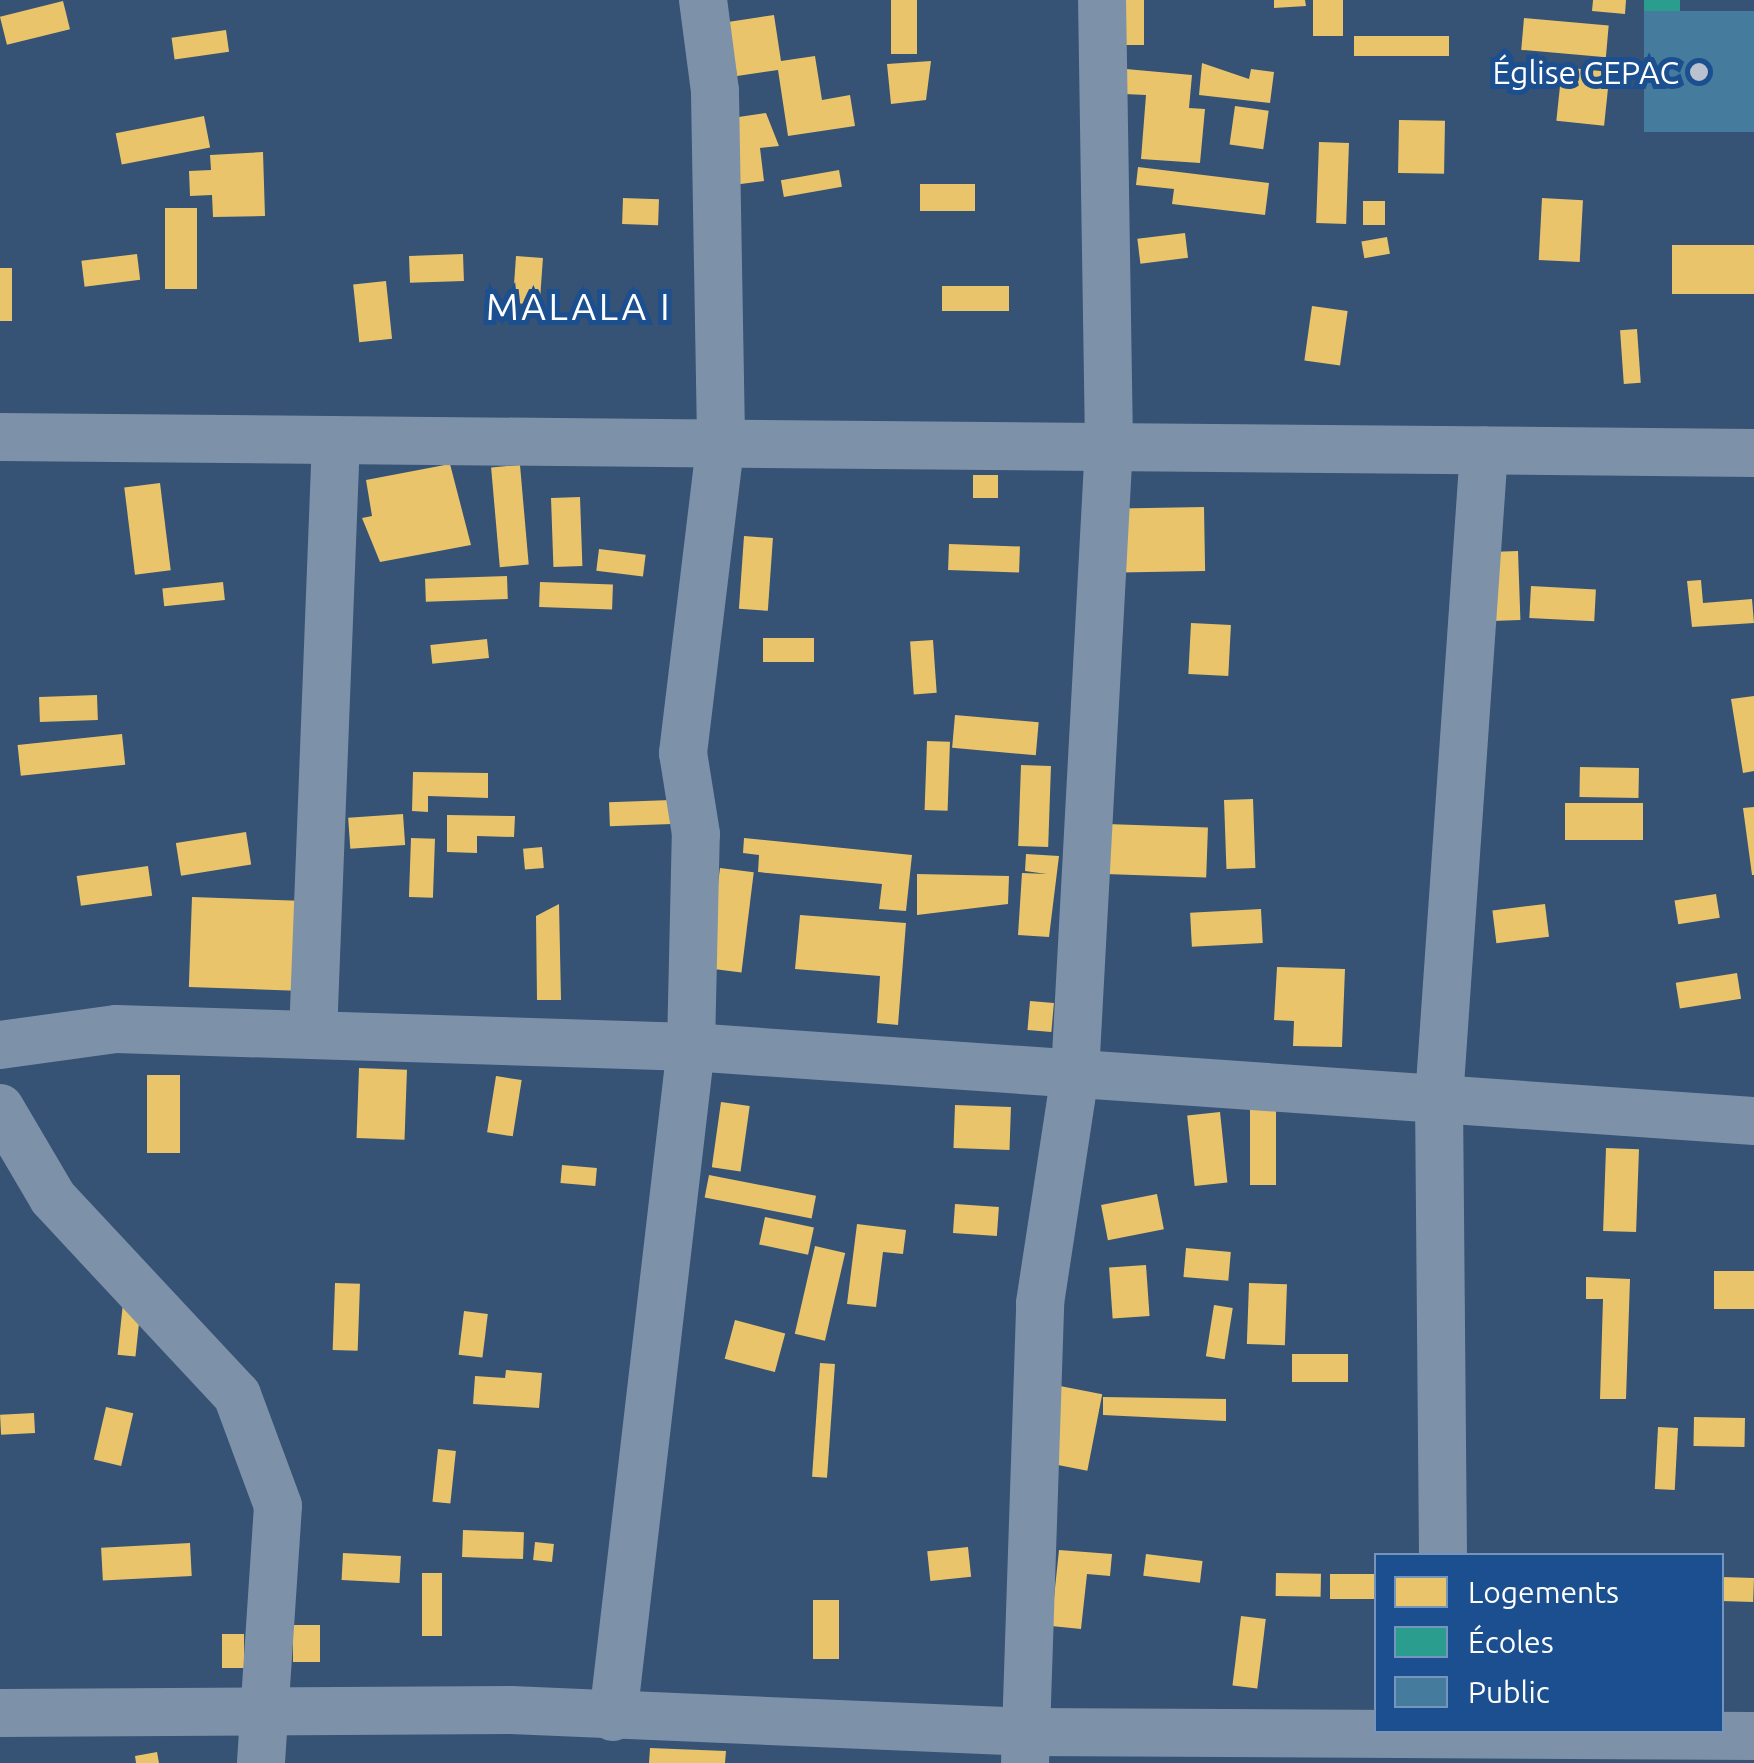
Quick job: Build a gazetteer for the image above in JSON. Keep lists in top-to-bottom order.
{
  "districts": ["MALALA I"],
  "places": ["Église CEPAC"],
  "legend": ["Logements", "Écoles", "Public"]
}
